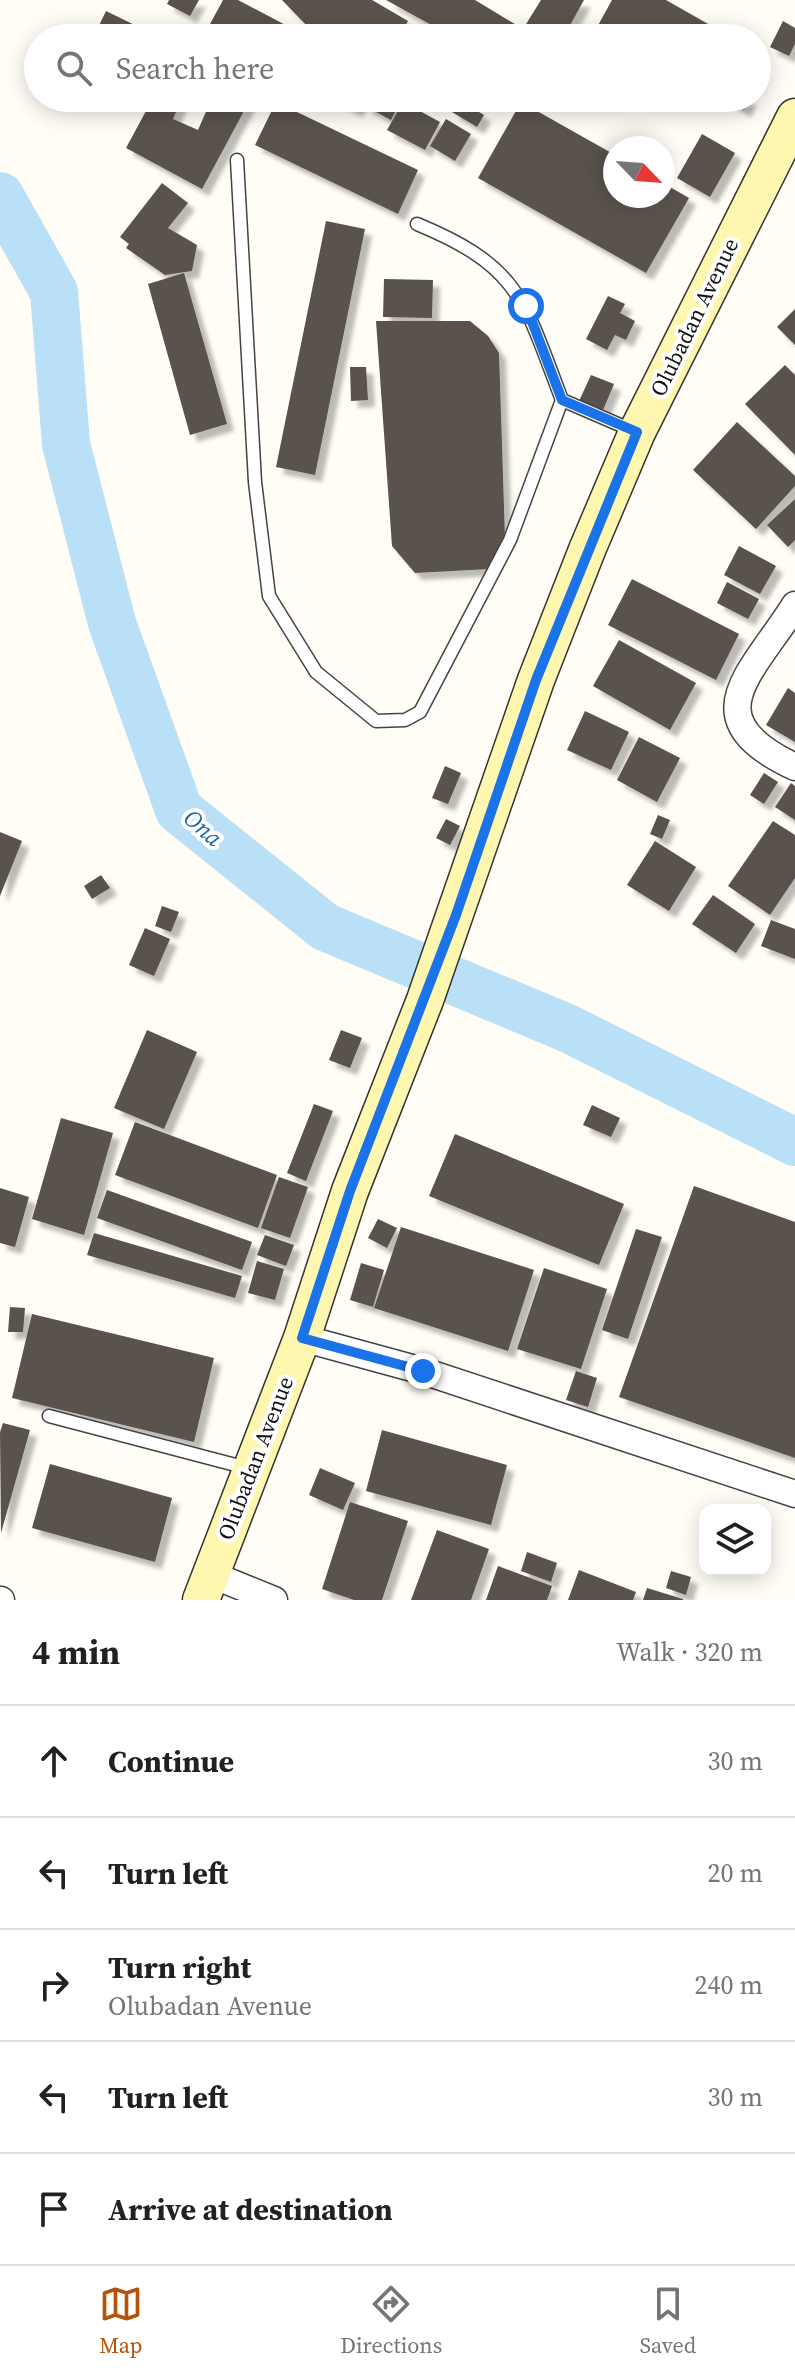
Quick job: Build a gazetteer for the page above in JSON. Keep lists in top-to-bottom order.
{
  "streets": {
    "street": ["Olubadan Avenue"]
  },
  "water": ["Ona"],
  "north": "bottom right",
  "page": {
    "search": "Search here",
    "heading": ["4 min", "Walk · 320 m"],
    "list": [
      ["Continue", "30 m"],
      ["Turn left", "20 m"],
      ["Turn right", "Olubadan Avenue", "240 m"],
      ["Turn left", "30 m"],
      "Arrive at destination"
    ],
    "nav": ["Map", "Directions", "Saved"]
  }
}
